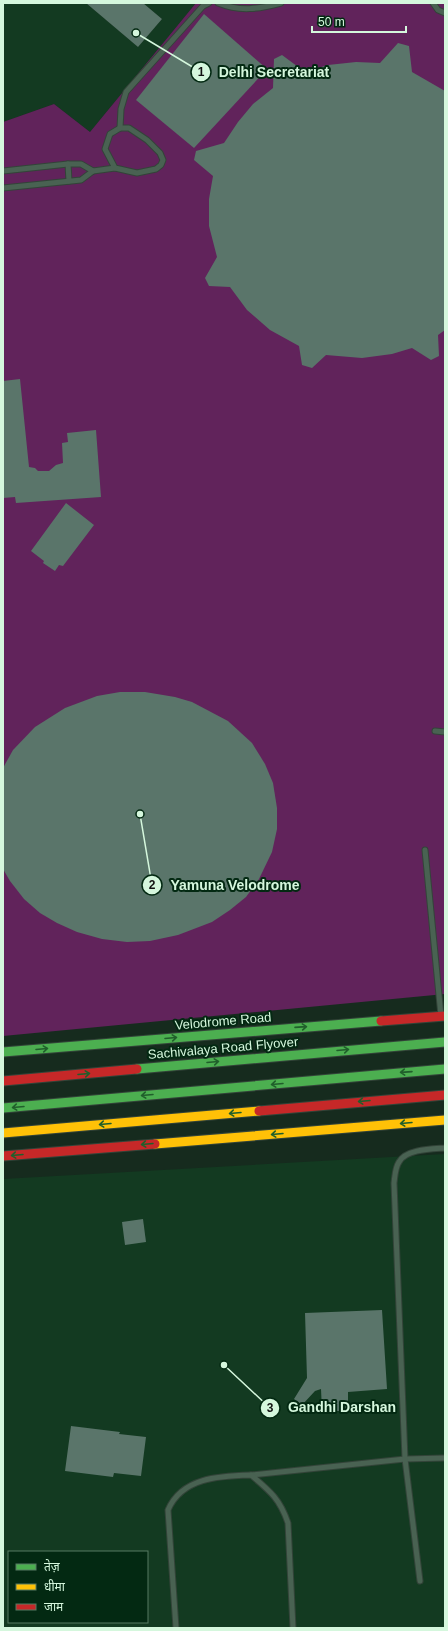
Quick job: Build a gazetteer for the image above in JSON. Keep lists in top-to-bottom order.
{
  "streets": {
    "main road": ["Velodrome Road", "Sachivalaya Road Flyover"]
  },
  "places": ["Delhi Secretariat", "Yamuna Velodrome", "Gandhi Darshan"],
  "legend": ["तेज़", "धीमा", "जाम"],
  "scale_bar": "50 m"
}
